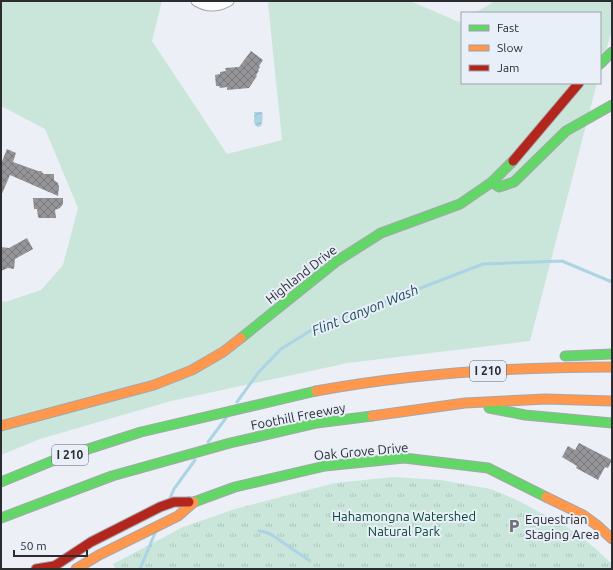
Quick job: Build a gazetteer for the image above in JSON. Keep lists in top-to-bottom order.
{
  "streets": {
    "main road": [
      "Highland Drive",
      "I 210",
      "Foothill Freeway",
      "Oak Grove Drive"
    ]
  },
  "water": ["Flint Canyon Wash"],
  "parks": ["Hahamongna Watershed Natural Park"],
  "places": {
    "parking": ["Equestrian Staging Area"]
  },
  "legend": ["Fast", "Slow", "Jam"],
  "scale_bar": "50 m"
}
